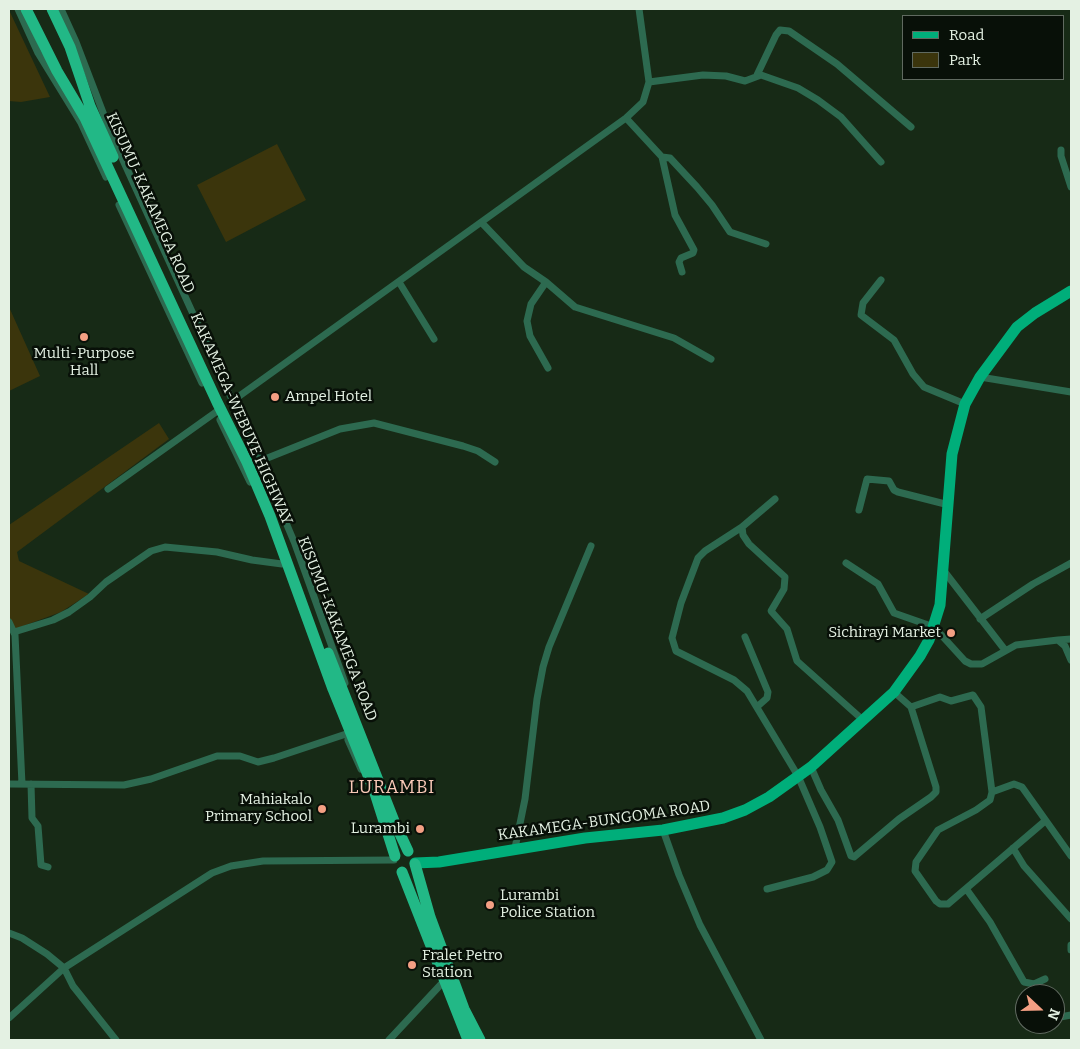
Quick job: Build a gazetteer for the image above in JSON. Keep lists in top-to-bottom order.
{
  "streets": {
    "highway": ["KISUMU-KAKAMEGA ROAD", "KAKAMEGA-WEBUYE HIGHWAY"],
    "main road": ["KAKAMEGA-BUNGOMA ROAD"]
  },
  "crossings": [
    ["KISUMU-KAKAMEGA ROAD", "KAKAMEGA-WEBUYE HIGHWAY"],
    ["KISUMU-KAKAMEGA ROAD", "KAKAMEGA-BUNGOMA ROAD"],
    ["KAKAMEGA-WEBUYE HIGHWAY", "KAKAMEGA-BUNGOMA ROAD"]
  ],
  "districts": ["LURAMBI"],
  "places": [
    "Multi-Purpose Hall",
    "Ampel Hotel",
    "Sichirayi Market",
    "Mahiakalo Primary School",
    "Lurambi",
    "Lurambi Police Station",
    "Fralet Petro Station"
  ],
  "legend": ["Road", "Park"],
  "north": "right"
}
